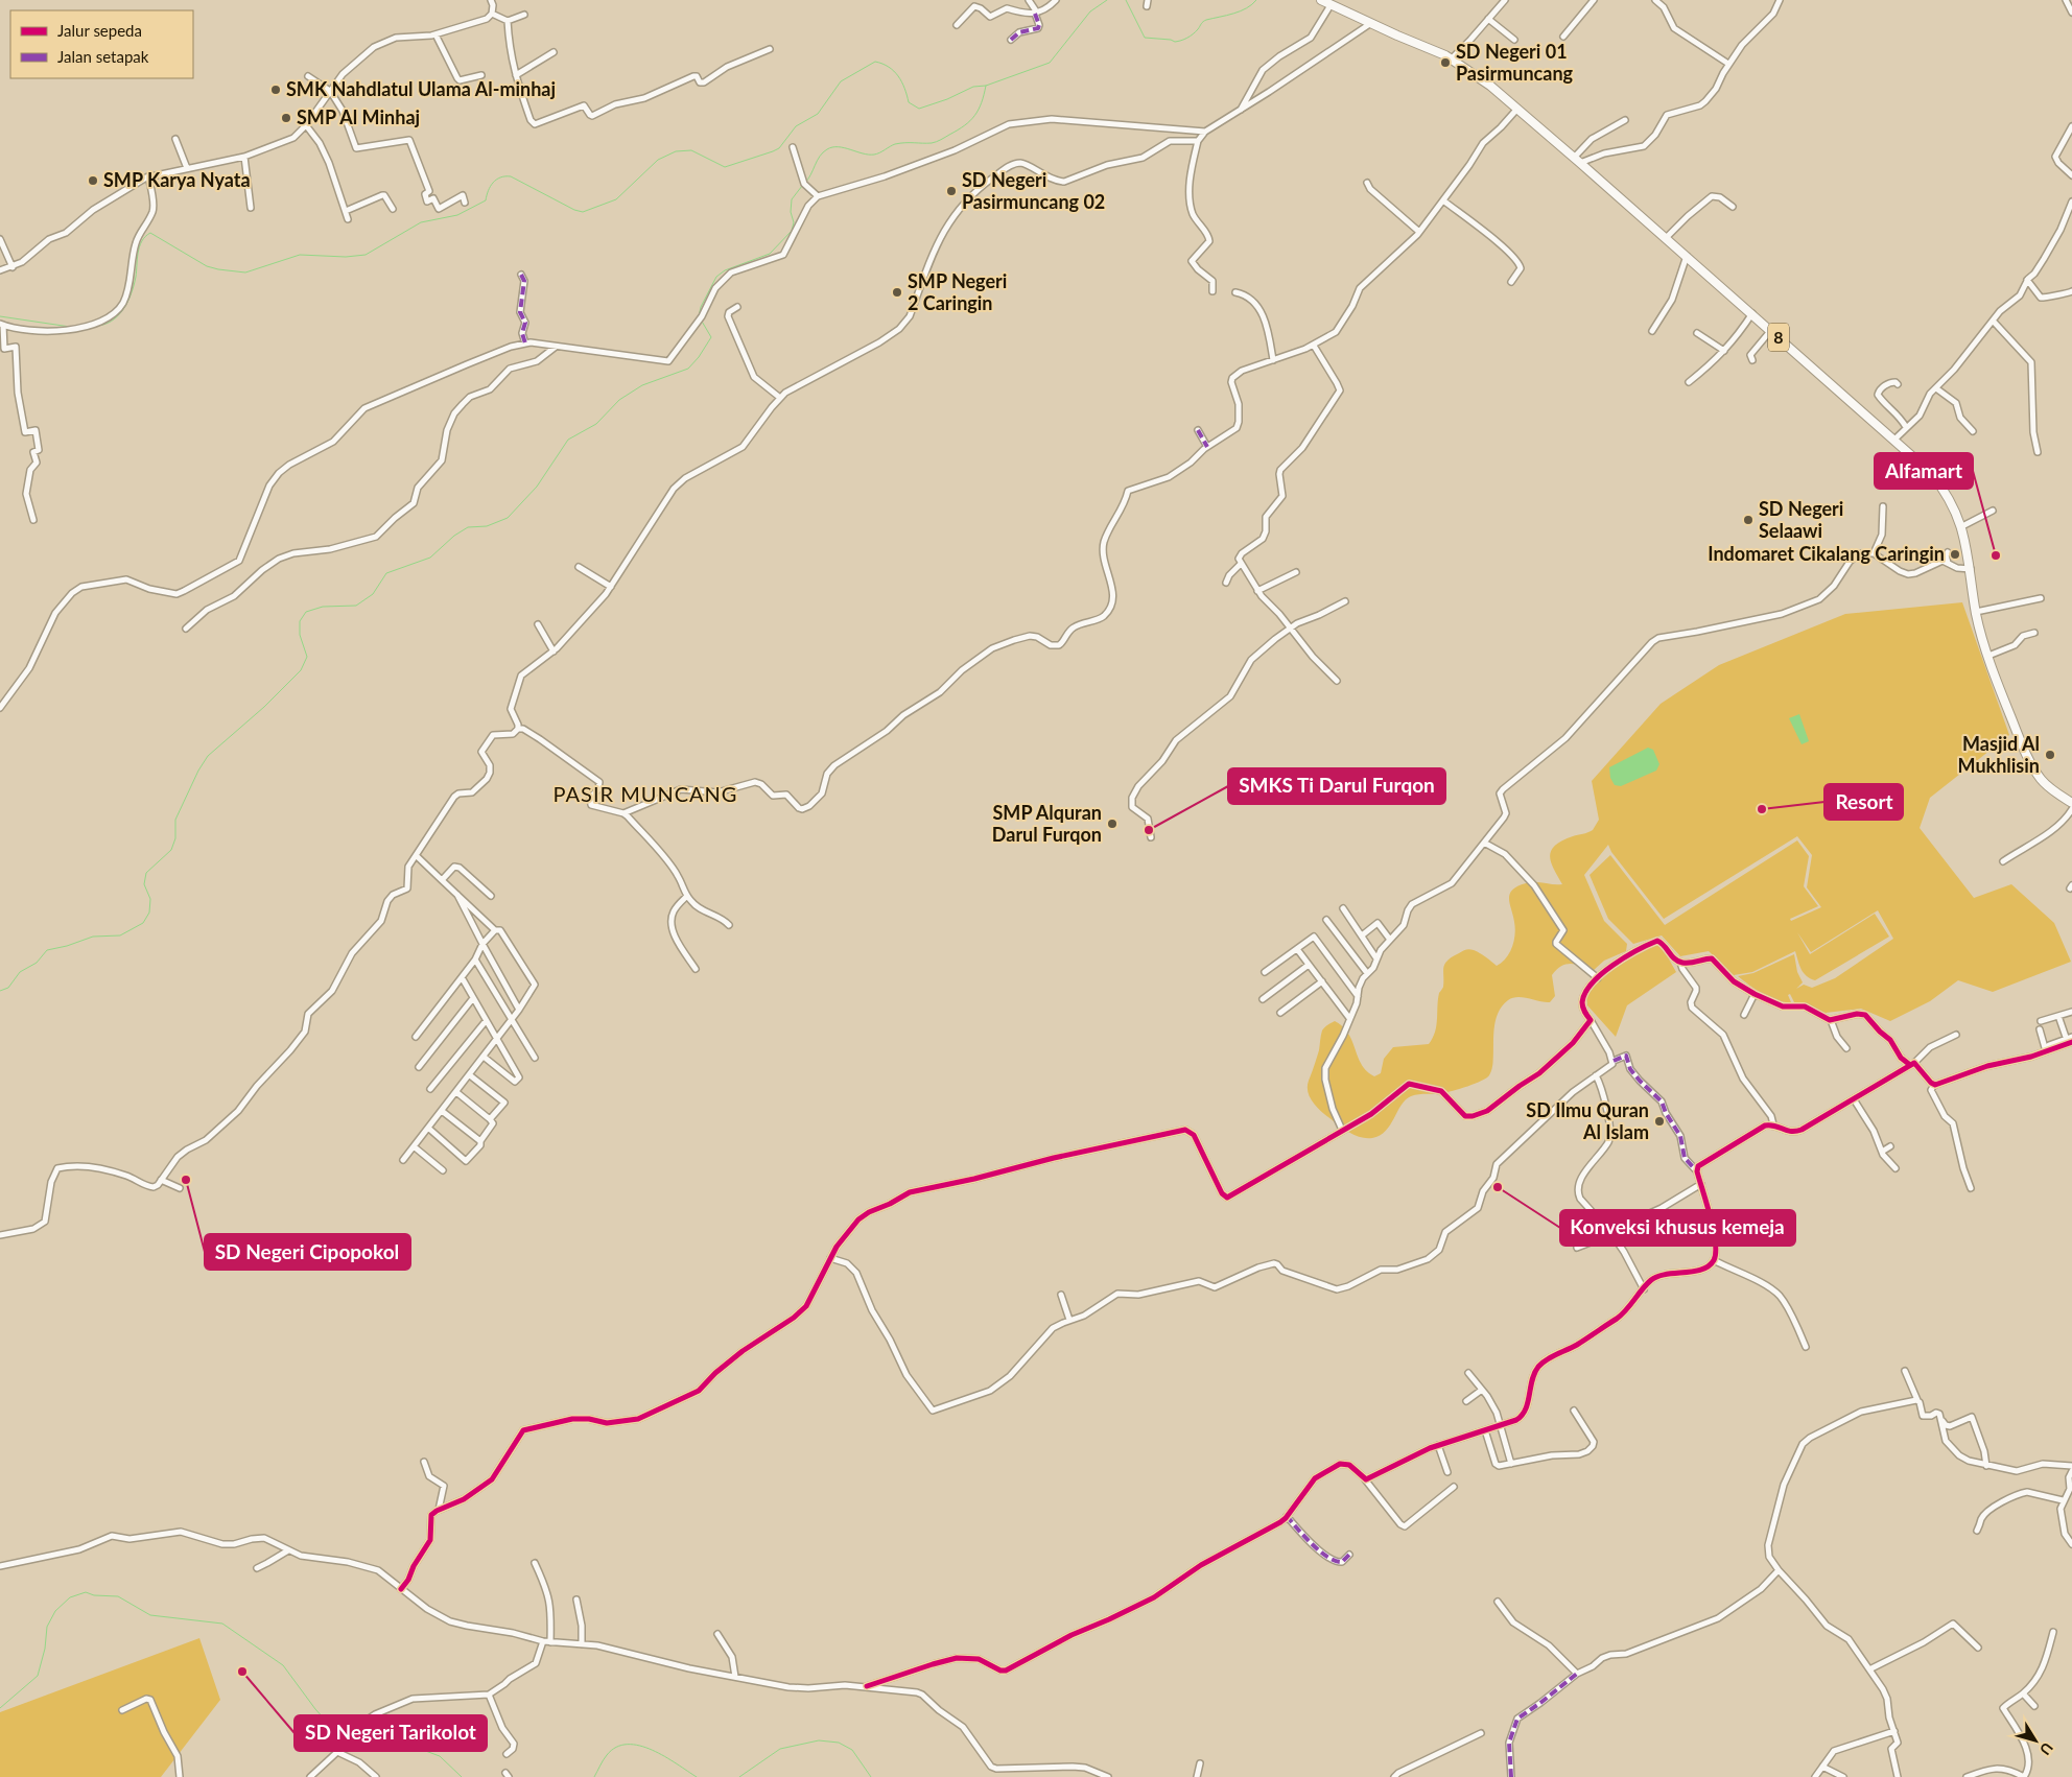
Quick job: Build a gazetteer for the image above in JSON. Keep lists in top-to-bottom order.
{
  "streets": {
    "highway": ["8"]
  },
  "districts": ["PASIR MUNCANG"],
  "places": [
    "SD Negeri 01 Pasirmuncang",
    "SMK Nahdlatul Ulama Al-minhaj",
    "SMP Al Minhaj",
    "SMP Karya Nyata",
    "SD Negeri Pasirmuncang 02",
    "SMP Negeri 2 Caringin",
    "SD Negeri Selaawi",
    "Indomaret Cikalang Caringin",
    "Alfamart",
    "Masjid Al Mukhlisin",
    "Resort",
    "SMP Alquran Darul Furqon",
    "SMKS Ti Darul Furqon",
    "SD Ilmu Quran Al Islam",
    "SD Negeri Cipopokol",
    "Konveksi khusus kemeja",
    "SD Negeri Tarikolot"
  ],
  "legend": ["Jalur sepeda", "Jalan setapak"],
  "north": "bottom right"
}
